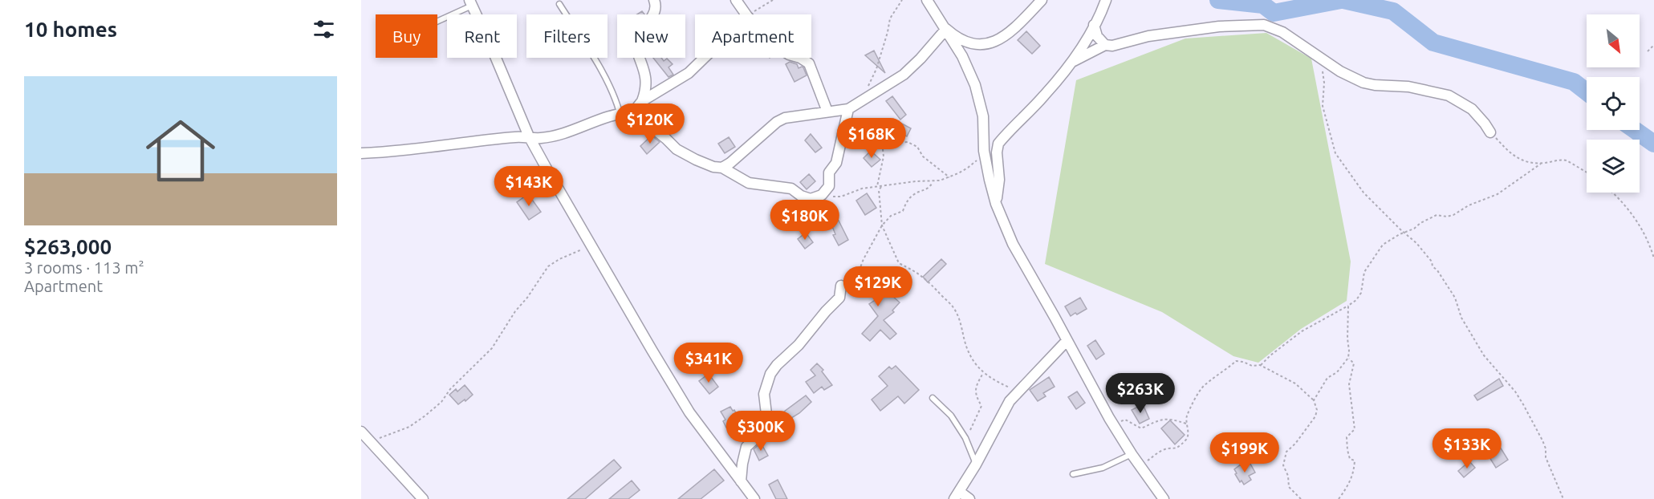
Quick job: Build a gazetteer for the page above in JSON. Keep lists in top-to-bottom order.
{
  "north": "bottom right",
  "page": {
    "heading": "10 homes",
    "chip": [
      "Buy",
      "Rent",
      "Filters",
      "New",
      "Apartment"
    ],
    "list": [
      {
        "name": "$263,000",
        "note": "3 rooms · 113 m² · Apartment"
      }
    ],
    "price": [
      "$120K",
      "$168K",
      "$143K",
      "$180K",
      "$129K",
      "$341K",
      "$263K",
      "$300K",
      "$133K",
      "$199K"
    ]
  }
}
